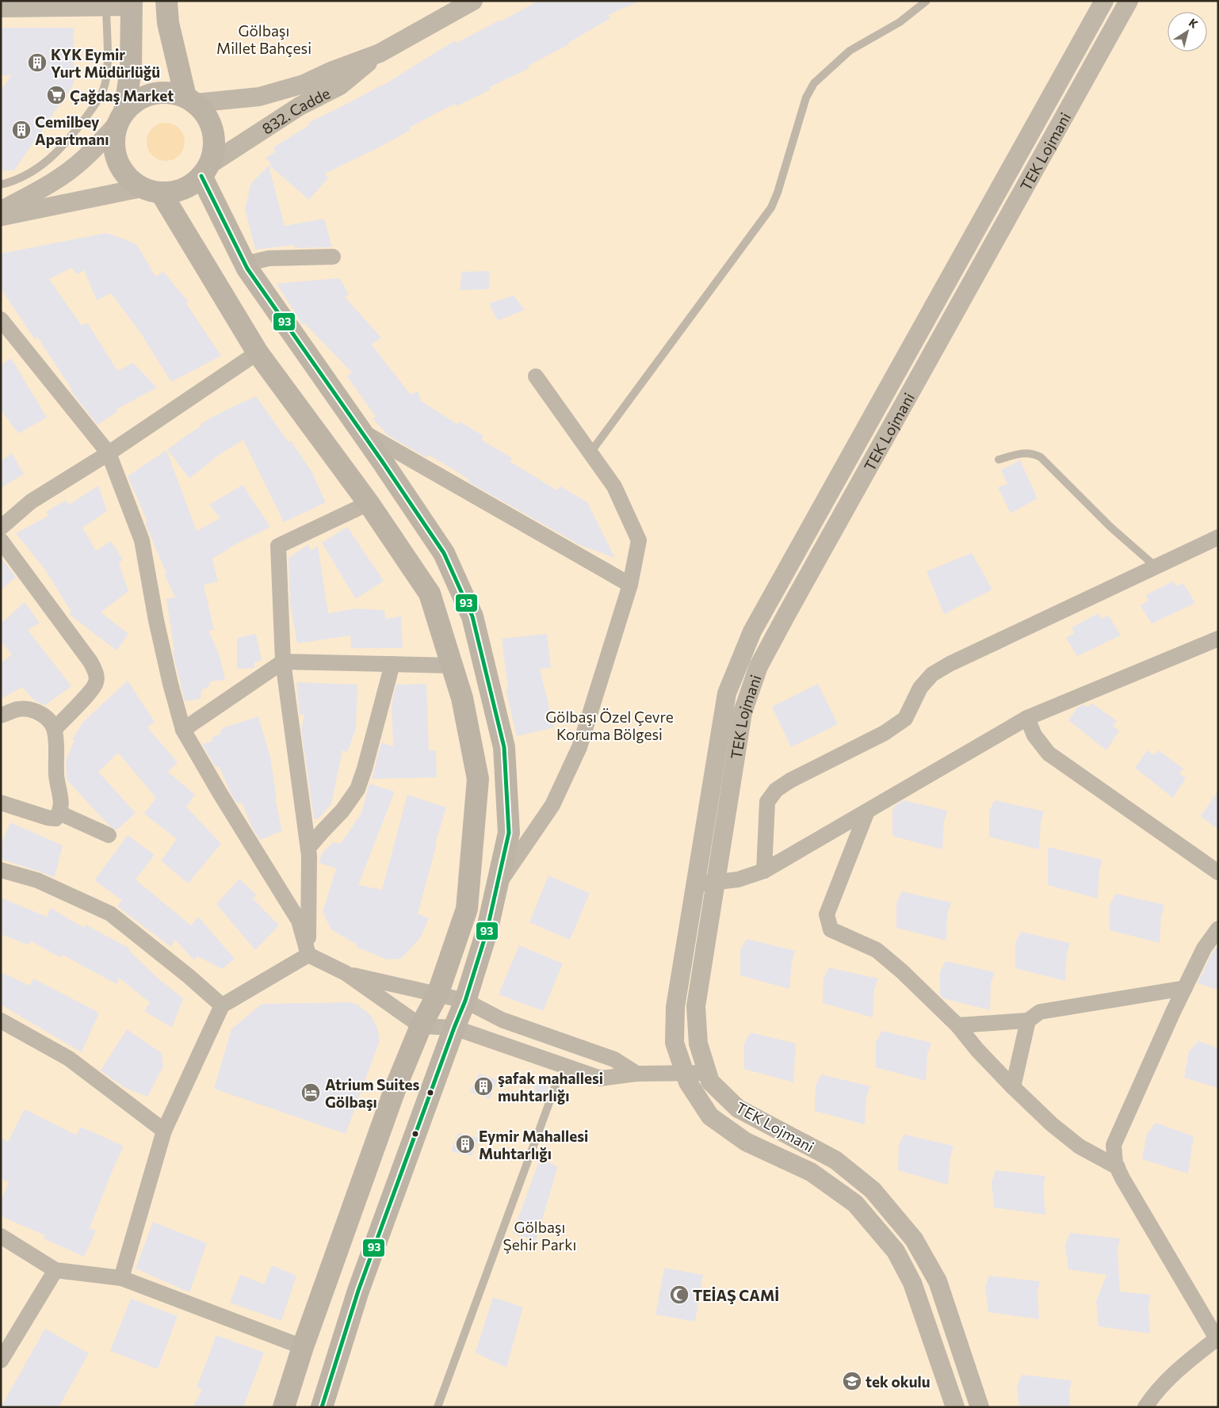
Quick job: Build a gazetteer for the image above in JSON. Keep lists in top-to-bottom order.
{
  "streets": {
    "street": ["832. Cadde", "TEK Lojmani"]
  },
  "parks": ["Gölbaşı Millet Bahçesi", "Gölbaşı Özel Çevre Koruma Bölgesi", "Gölbaşı Şehir Parkı"],
  "places": {
    "building": [
      "KYK Eymir Yurt Müdürlüğü",
      "Cemilbey Apartmanı",
      "şafak mahallesi muhtarlığı",
      "Eymir Mahallesi Muhtarlığı"
    ],
    "supermarket": ["Çağdaş Market"],
    "hotel": ["Atrium Suites Gölbaşı"],
    "mosque": ["TEİAŞ CAMİ"],
    "school or university": ["tek okulu"]
  },
  "lines": ["transit line 93"],
  "north": "top right"
}
